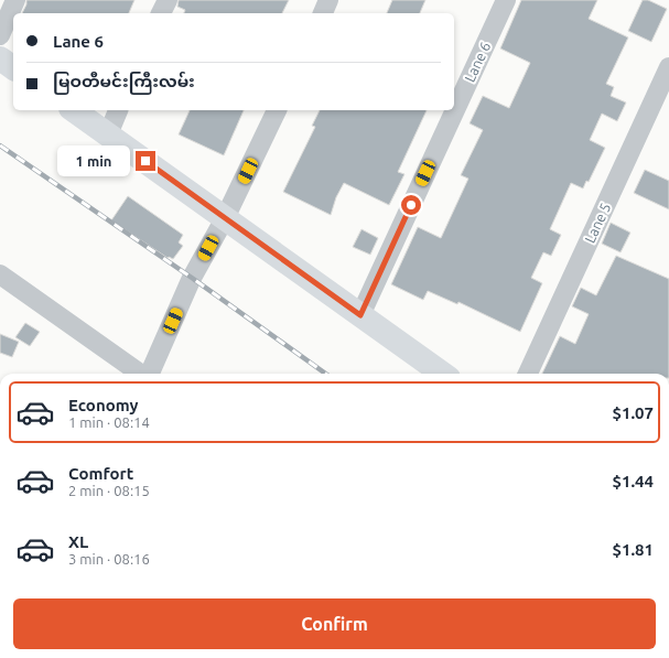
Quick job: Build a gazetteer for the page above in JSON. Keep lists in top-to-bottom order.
{
  "streets": {
    "street": ["Lane 6", "Lane 5"]
  },
  "page": {
    "banner": ["Lane 6", "မြဝတီမင်းကြီးလမ်း"],
    "bubble": "1 min",
    "list": [
      {
        "name": "Economy",
        "note": "1 min · 08:14",
        "value": "$1.07"
      },
      {
        "name": "Comfort",
        "note": "2 min · 08:15",
        "value": "$1.44"
      },
      {
        "name": "XL",
        "note": "3 min · 08:16",
        "value": "$1.81"
      }
    ],
    "buttons": "Confirm"
  }
}
